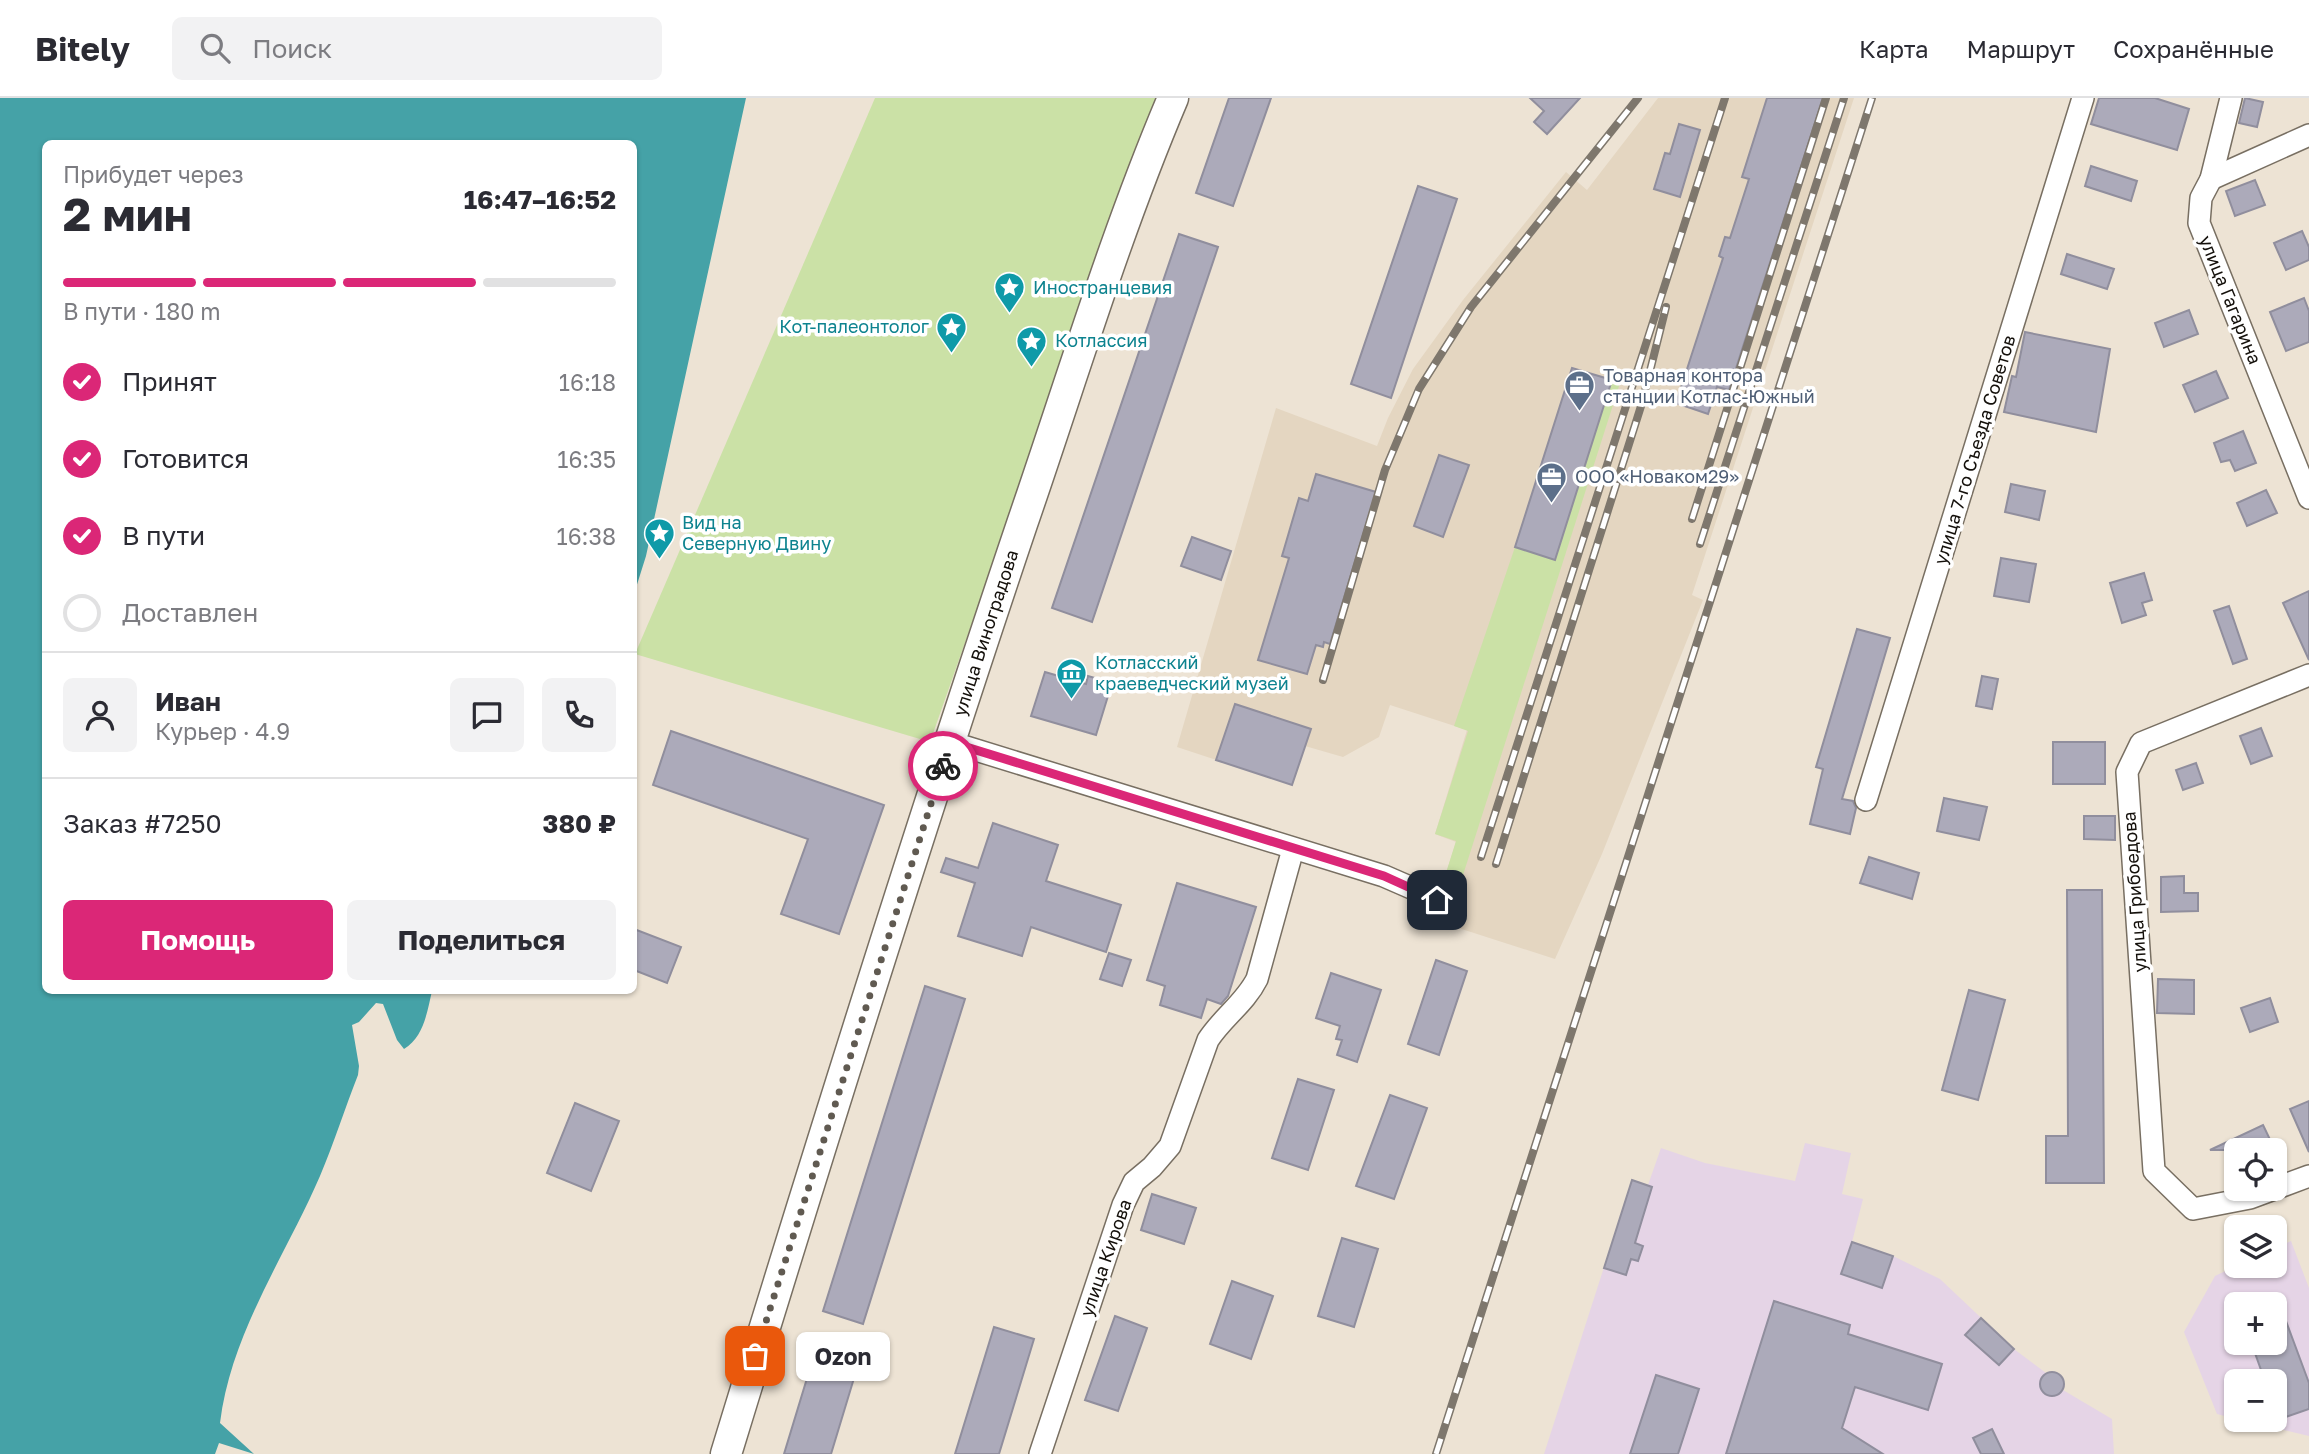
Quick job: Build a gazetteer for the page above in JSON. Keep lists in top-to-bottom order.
{
  "streets": {
    "main road": ["улица Виноградова"],
    "street": [
      "улица Гагарина",
      "улица 7-го Съезда Советов",
      "улица Грибоедова",
      "улица Кирова"
    ]
  },
  "places": {
    "place": [
      "Иностранцевия",
      "Кот-палеонтолог",
      "Котлассия",
      "Вид на Северную Двину"
    ],
    "office": ["Товарная контора станции Котлас-Южный", "ООО «Новаком29»"],
    "museum": ["Котласский краеведческий музей"],
    "other": ["Ozon"]
  },
  "page": {
    "header": "Bitely",
    "search": "Поиск",
    "nav": ["Карта", "Маршрут", "Сохранённые"],
    "heading": ["2 мин", "Прибудет через", "16:47–16:52"],
    "panel": [
      "Иван",
      "Курьер · 4.9",
      "Заказ #7250",
      "380 ₽"
    ],
    "bar": "В пути · 180 m",
    "list": [
      ["Принят", "16:18"],
      ["Готовится", "16:35"],
      ["В пути", "16:38"],
      "Доставлен"
    ],
    "buttons": ["Помощь", "Поделиться"],
    "map_buttons": ["+", "−"],
    "bubble": "Ozon"
  }
}
